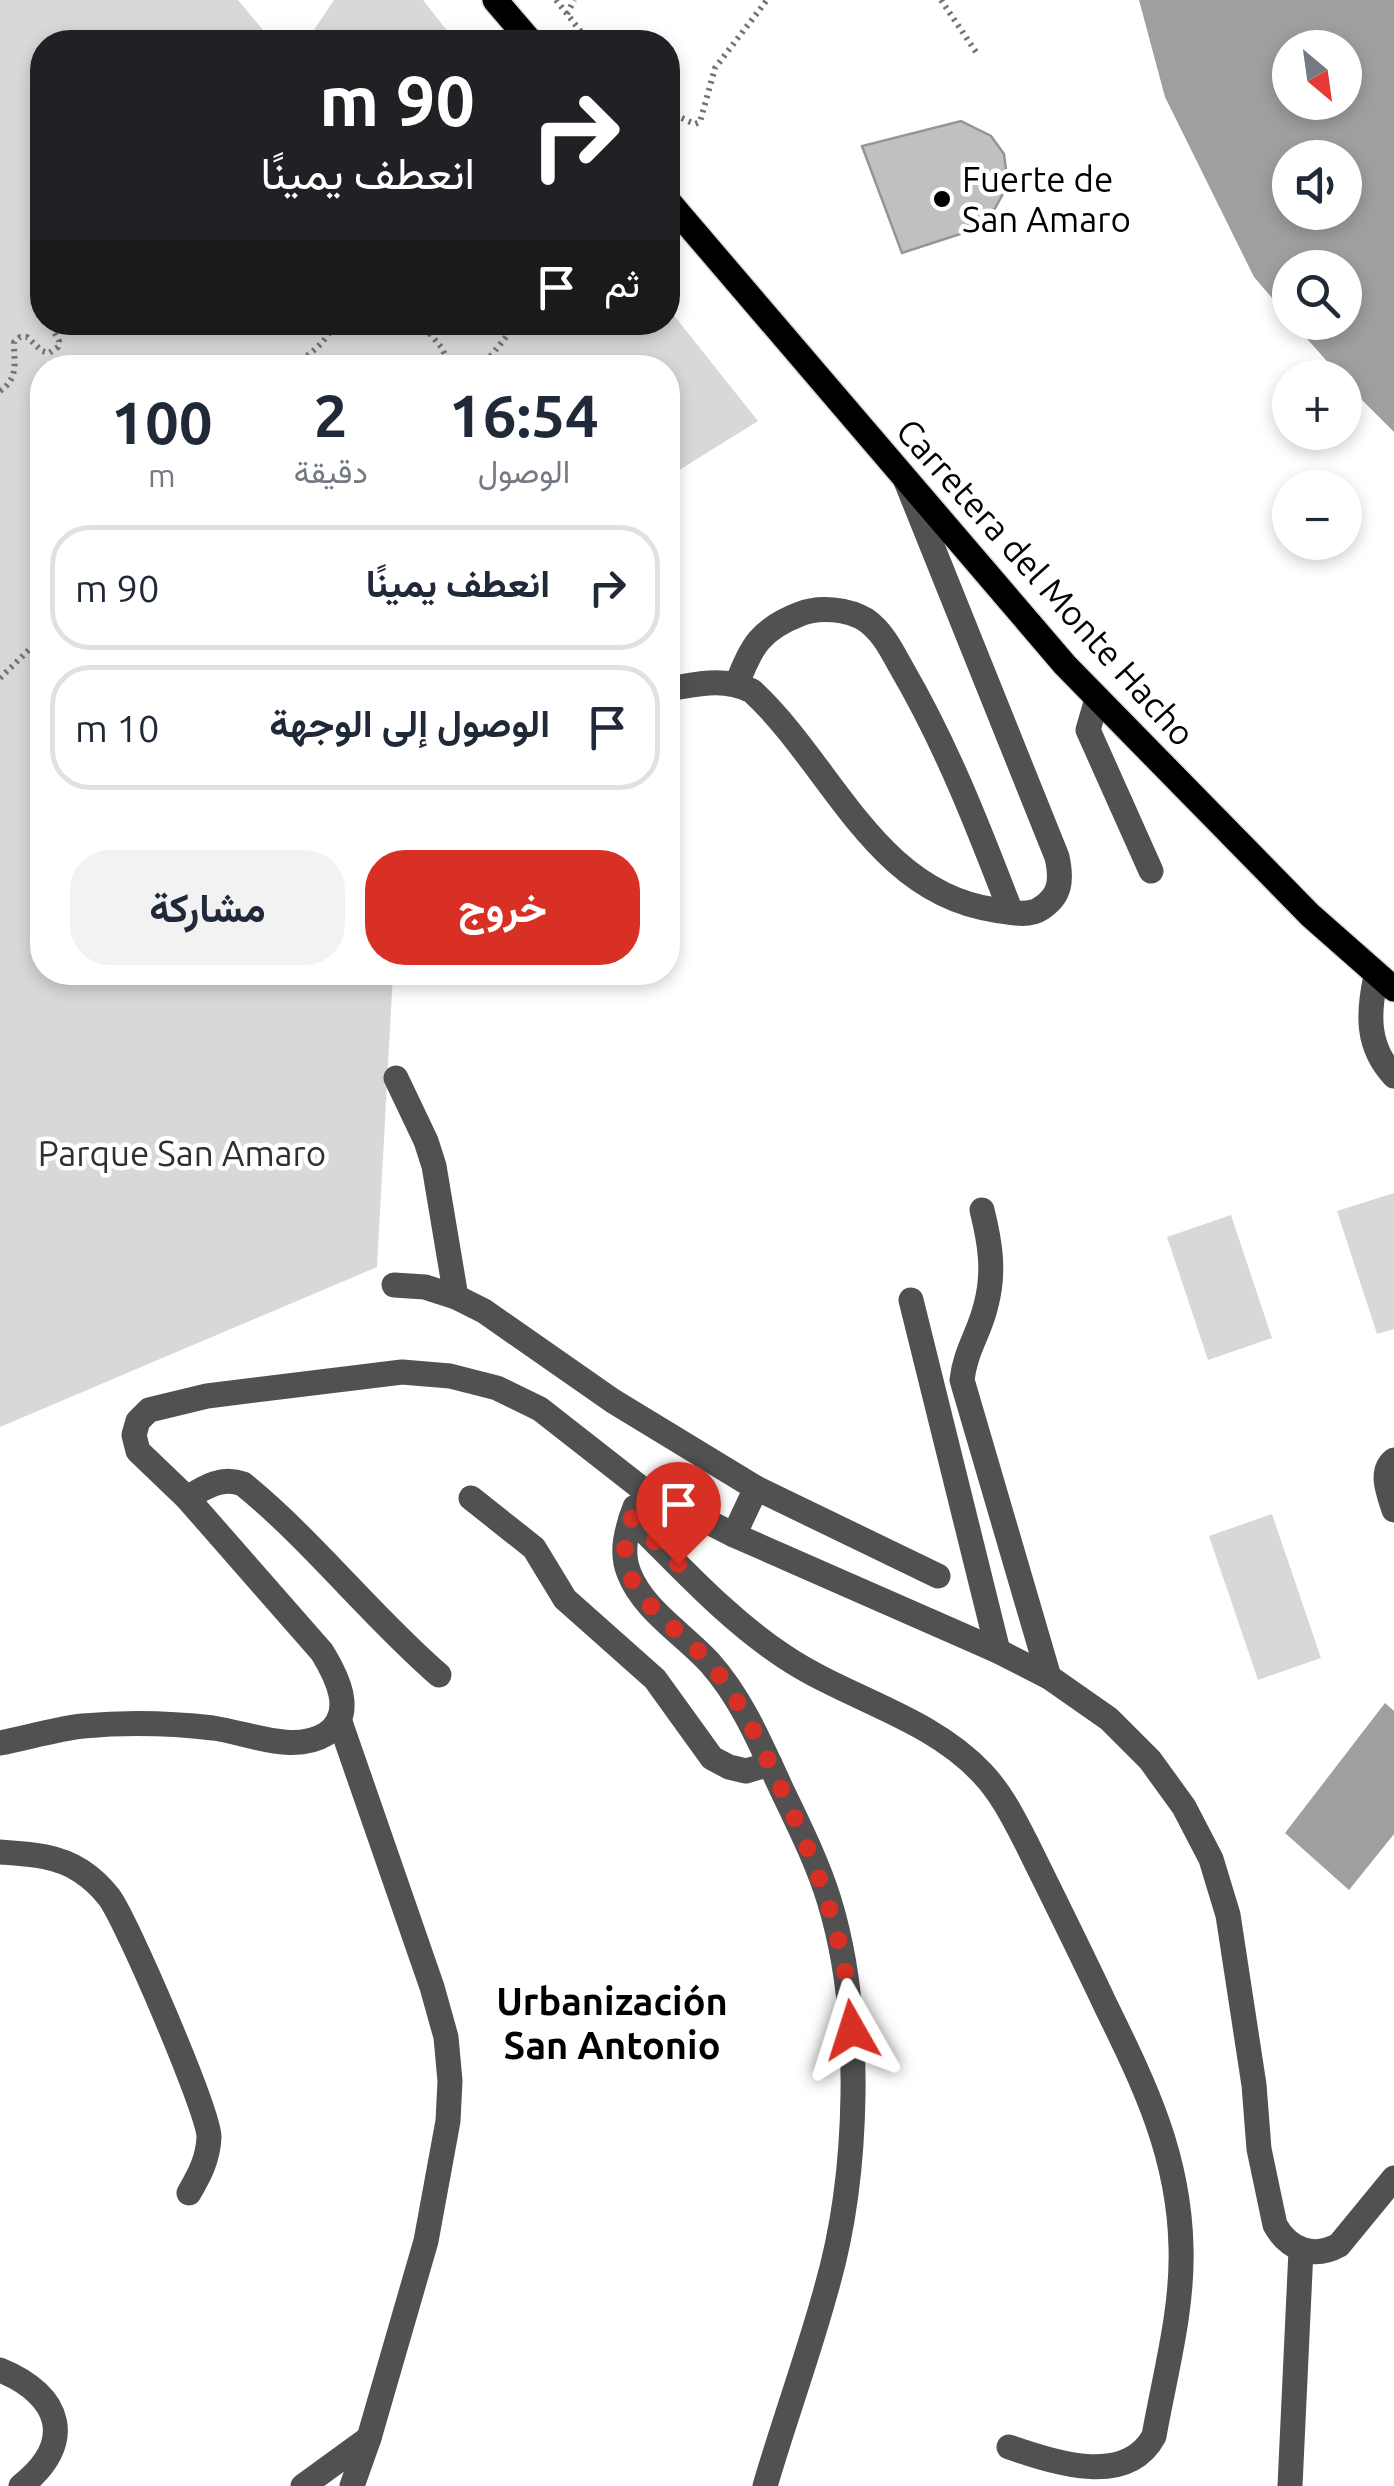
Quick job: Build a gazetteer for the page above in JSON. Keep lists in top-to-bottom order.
{
  "streets": {
    "main road": ["Carretera del Monte Hacho"]
  },
  "districts": ["Urbanización San Antonio"],
  "parks": ["Parque San Amaro"],
  "places": ["Fuerte de San Amaro"],
  "north": "bottom right",
  "page": {
    "map_buttons": ["+", "−"],
    "turn": ["90 m", "انعطف يمينًا"],
    "then": "ثم",
    "eta": [
      "16:54",
      "الوصول",
      "2",
      "دقيقة",
      "100",
      "m"
    ],
    "list": [
      {
        "name": "انعطف يمينًا",
        "value": "90 m"
      },
      {
        "name": "الوصول إلى الوجهة",
        "value": "10 m"
      }
    ],
    "buttons": ["خروج", "مشاركة"]
  }
}
